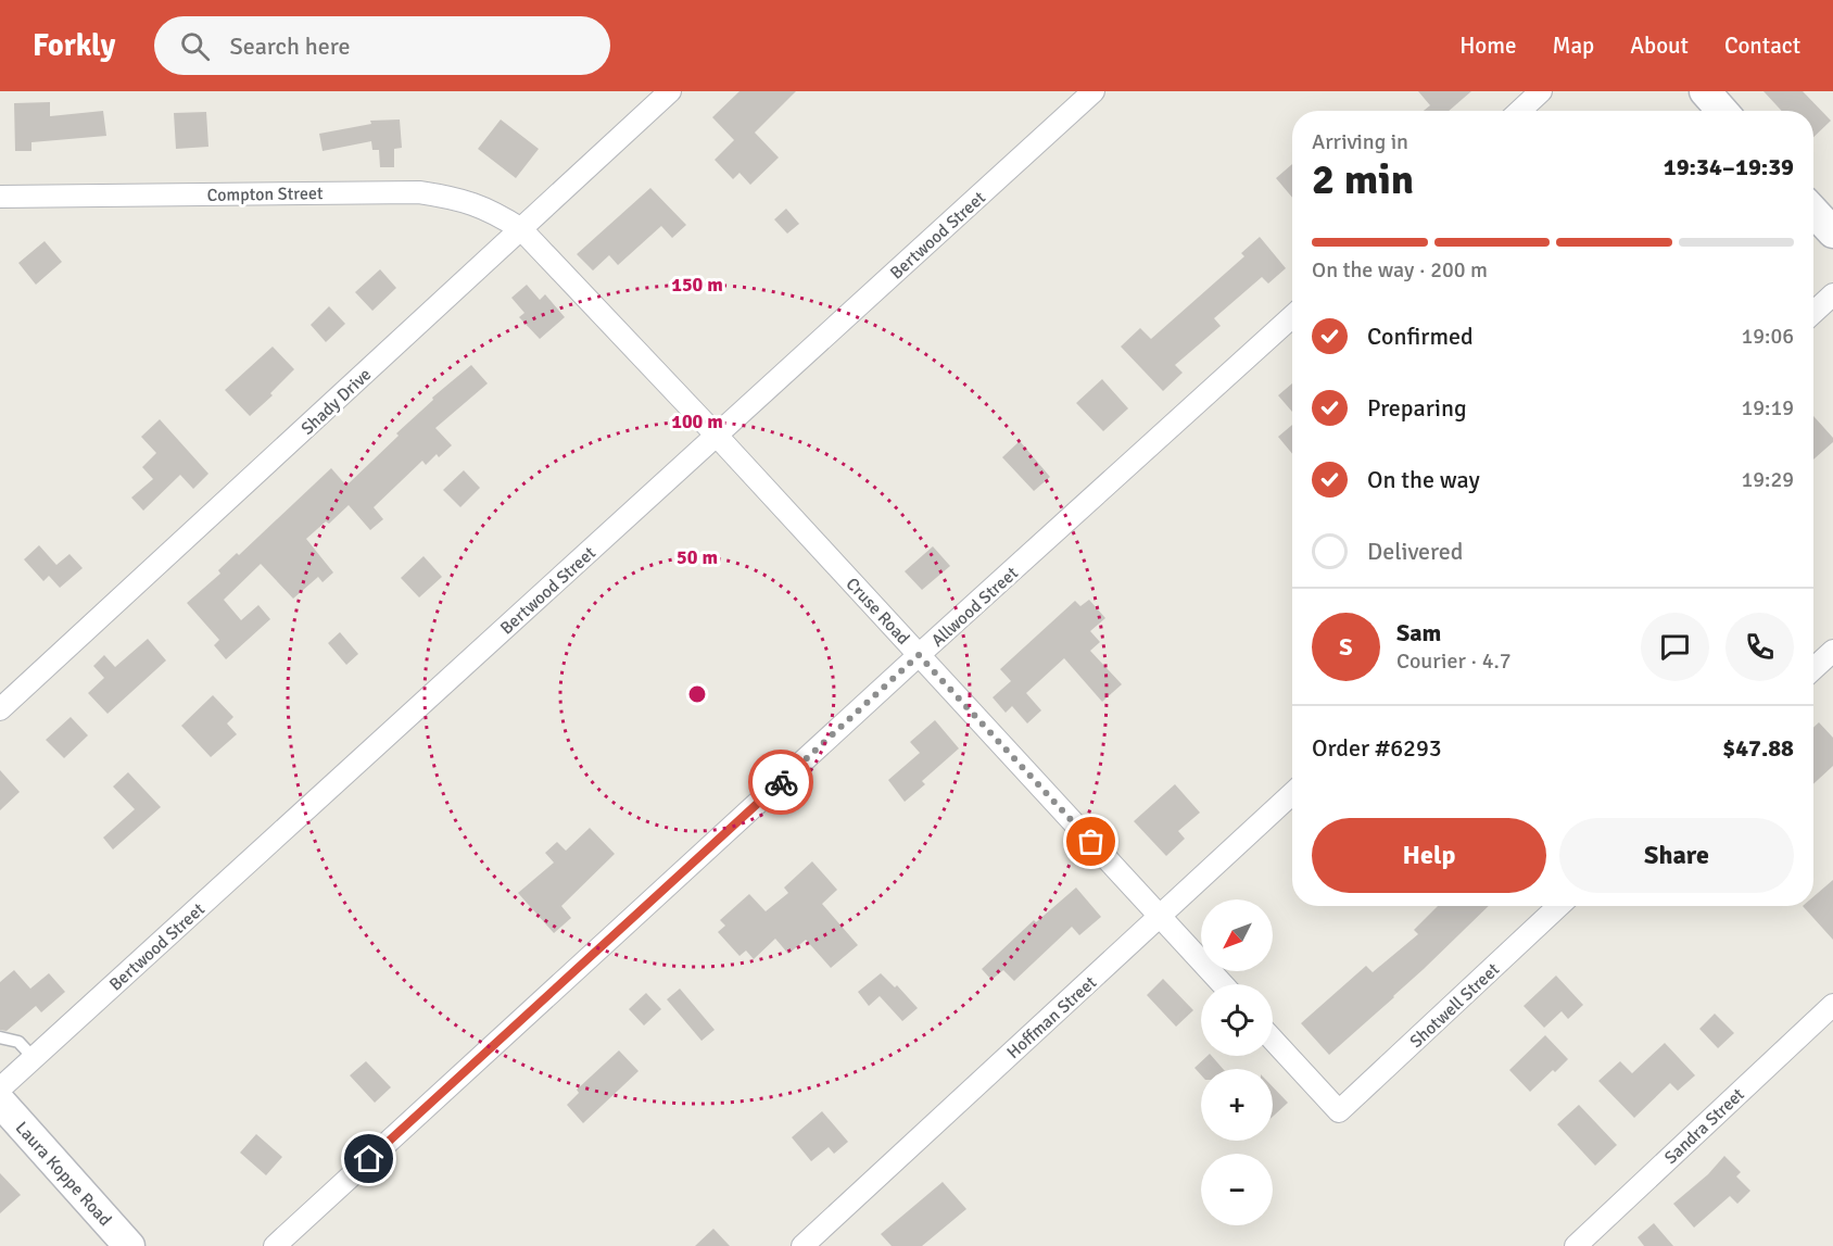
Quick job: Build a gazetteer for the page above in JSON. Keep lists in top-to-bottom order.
{
  "streets": {
    "street": [
      "Compton Street",
      "Bertwood Street",
      "Shady Drive",
      "Allwood Street",
      "Cruse Road",
      "Shotwell Street",
      "Hoffman Street",
      "Sandra Street",
      "Laura Koppe Road"
    ]
  },
  "crossings": [
    ["Compton Street", "Shady Drive"],
    ["Compton Street", "Cruse Road"],
    ["Bertwood Street", "Cruse Road"],
    ["Shady Drive", "Cruse Road"],
    ["Allwood Street", "Cruse Road"],
    ["Cruse Road", "Hoffman Street"]
  ],
  "north": "bottom left",
  "page": {
    "header": "Forkly",
    "search": "Search here",
    "nav": [
      "Home",
      "Map",
      "About",
      "Contact"
    ],
    "heading": ["2 min", "Arriving in", "19:34–19:39"],
    "panel": [
      "Sam",
      "Courier · 4.7",
      "Order #6293",
      "$47.88"
    ],
    "bar": "On the way · 200 m",
    "list": [
      ["Confirmed", "19:06"],
      ["Preparing", "19:19"],
      ["On the way", "19:29"],
      "Delivered"
    ],
    "round": "S",
    "buttons": ["Help", "Share"],
    "map_buttons": ["+", "−"]
  },
  "rings": ["150 m", "100 m", "50 m"]
}
